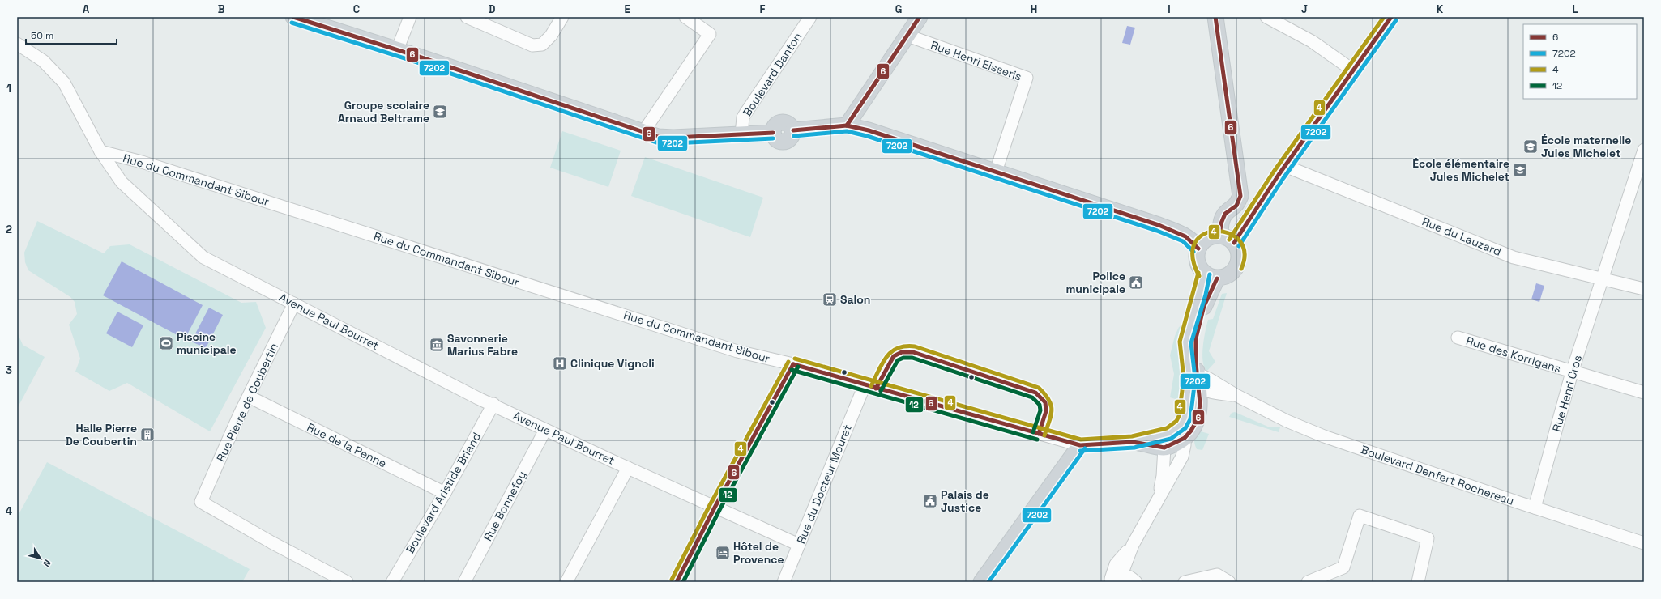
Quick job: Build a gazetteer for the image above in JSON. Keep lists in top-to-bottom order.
{
  "streets": {
    "main road": ["Boulevard Danton"],
    "street": [
      "Rue Henri Eisseris",
      "Rue du Commandant Sibour",
      "Rue du Lauzard",
      "Avenue Paul Bourret",
      "Rue des Korrigans",
      "Rue Henri Cros",
      "Rue Pierre de Coubertin",
      "Rue de la Penne",
      "Boulevard Denfert Rochereau",
      "Rue du Docteur Mouret",
      "Boulevard Aristide Briand",
      "Rue Bonnefoy"
    ]
  },
  "crossings": [
    ["Rue du Commandant Sibour", "Avenue Paul Bourret"],
    ["Rue du Commandant Sibour", "Rue du Docteur Mouret"],
    ["Rue du Lauzard", "Rue Henri Cros"],
    ["Avenue Paul Bourret", "Rue Pierre de Coubertin"],
    ["Avenue Paul Bourret", "Rue du Docteur Mouret"],
    ["Avenue Paul Bourret", "Boulevard Aristide Briand"],
    ["Avenue Paul Bourret", "Rue Bonnefoy"],
    ["Rue des Korrigans", "Rue Henri Cros"],
    ["Rue Henri Cros", "Boulevard Denfert Rochereau"],
    ["Rue Pierre de Coubertin", "Rue de la Penne"],
    ["Rue de la Penne", "Boulevard Aristide Briand"]
  ],
  "places": {
    "school or university": ["Groupe scolaire Arnaud Beltrame", "École maternelle Jules Michelet", "École élémentaire Jules Michelet"],
    "public building": ["Police municipale", "Palais de Justice"],
    "station": ["Salon"],
    "sports": ["Piscine municipale"],
    "museum": ["Savonnerie Marius Fabre"],
    "hospital": ["Clinique Vignoli"],
    "building": ["Halle Pierre De Coubertin"],
    "hotel": ["Hôtel de Provence"]
  },
  "lines": [
    "transit line 6",
    "transit line 4",
    "transit line 7202",
    "transit line 12"
  ],
  "legend": [
    "6",
    "7202",
    "4",
    "12"
  ],
  "scale_bar": "50 m",
  "north": "bottom right",
  "grid": {
    "columns": [
      "A",
      "B",
      "C",
      "D",
      "E",
      "F",
      "G",
      "H",
      "I",
      "J",
      "K",
      "L"
    ],
    "rows": [
      "1",
      "2",
      "3",
      "4"
    ]
  }
}
